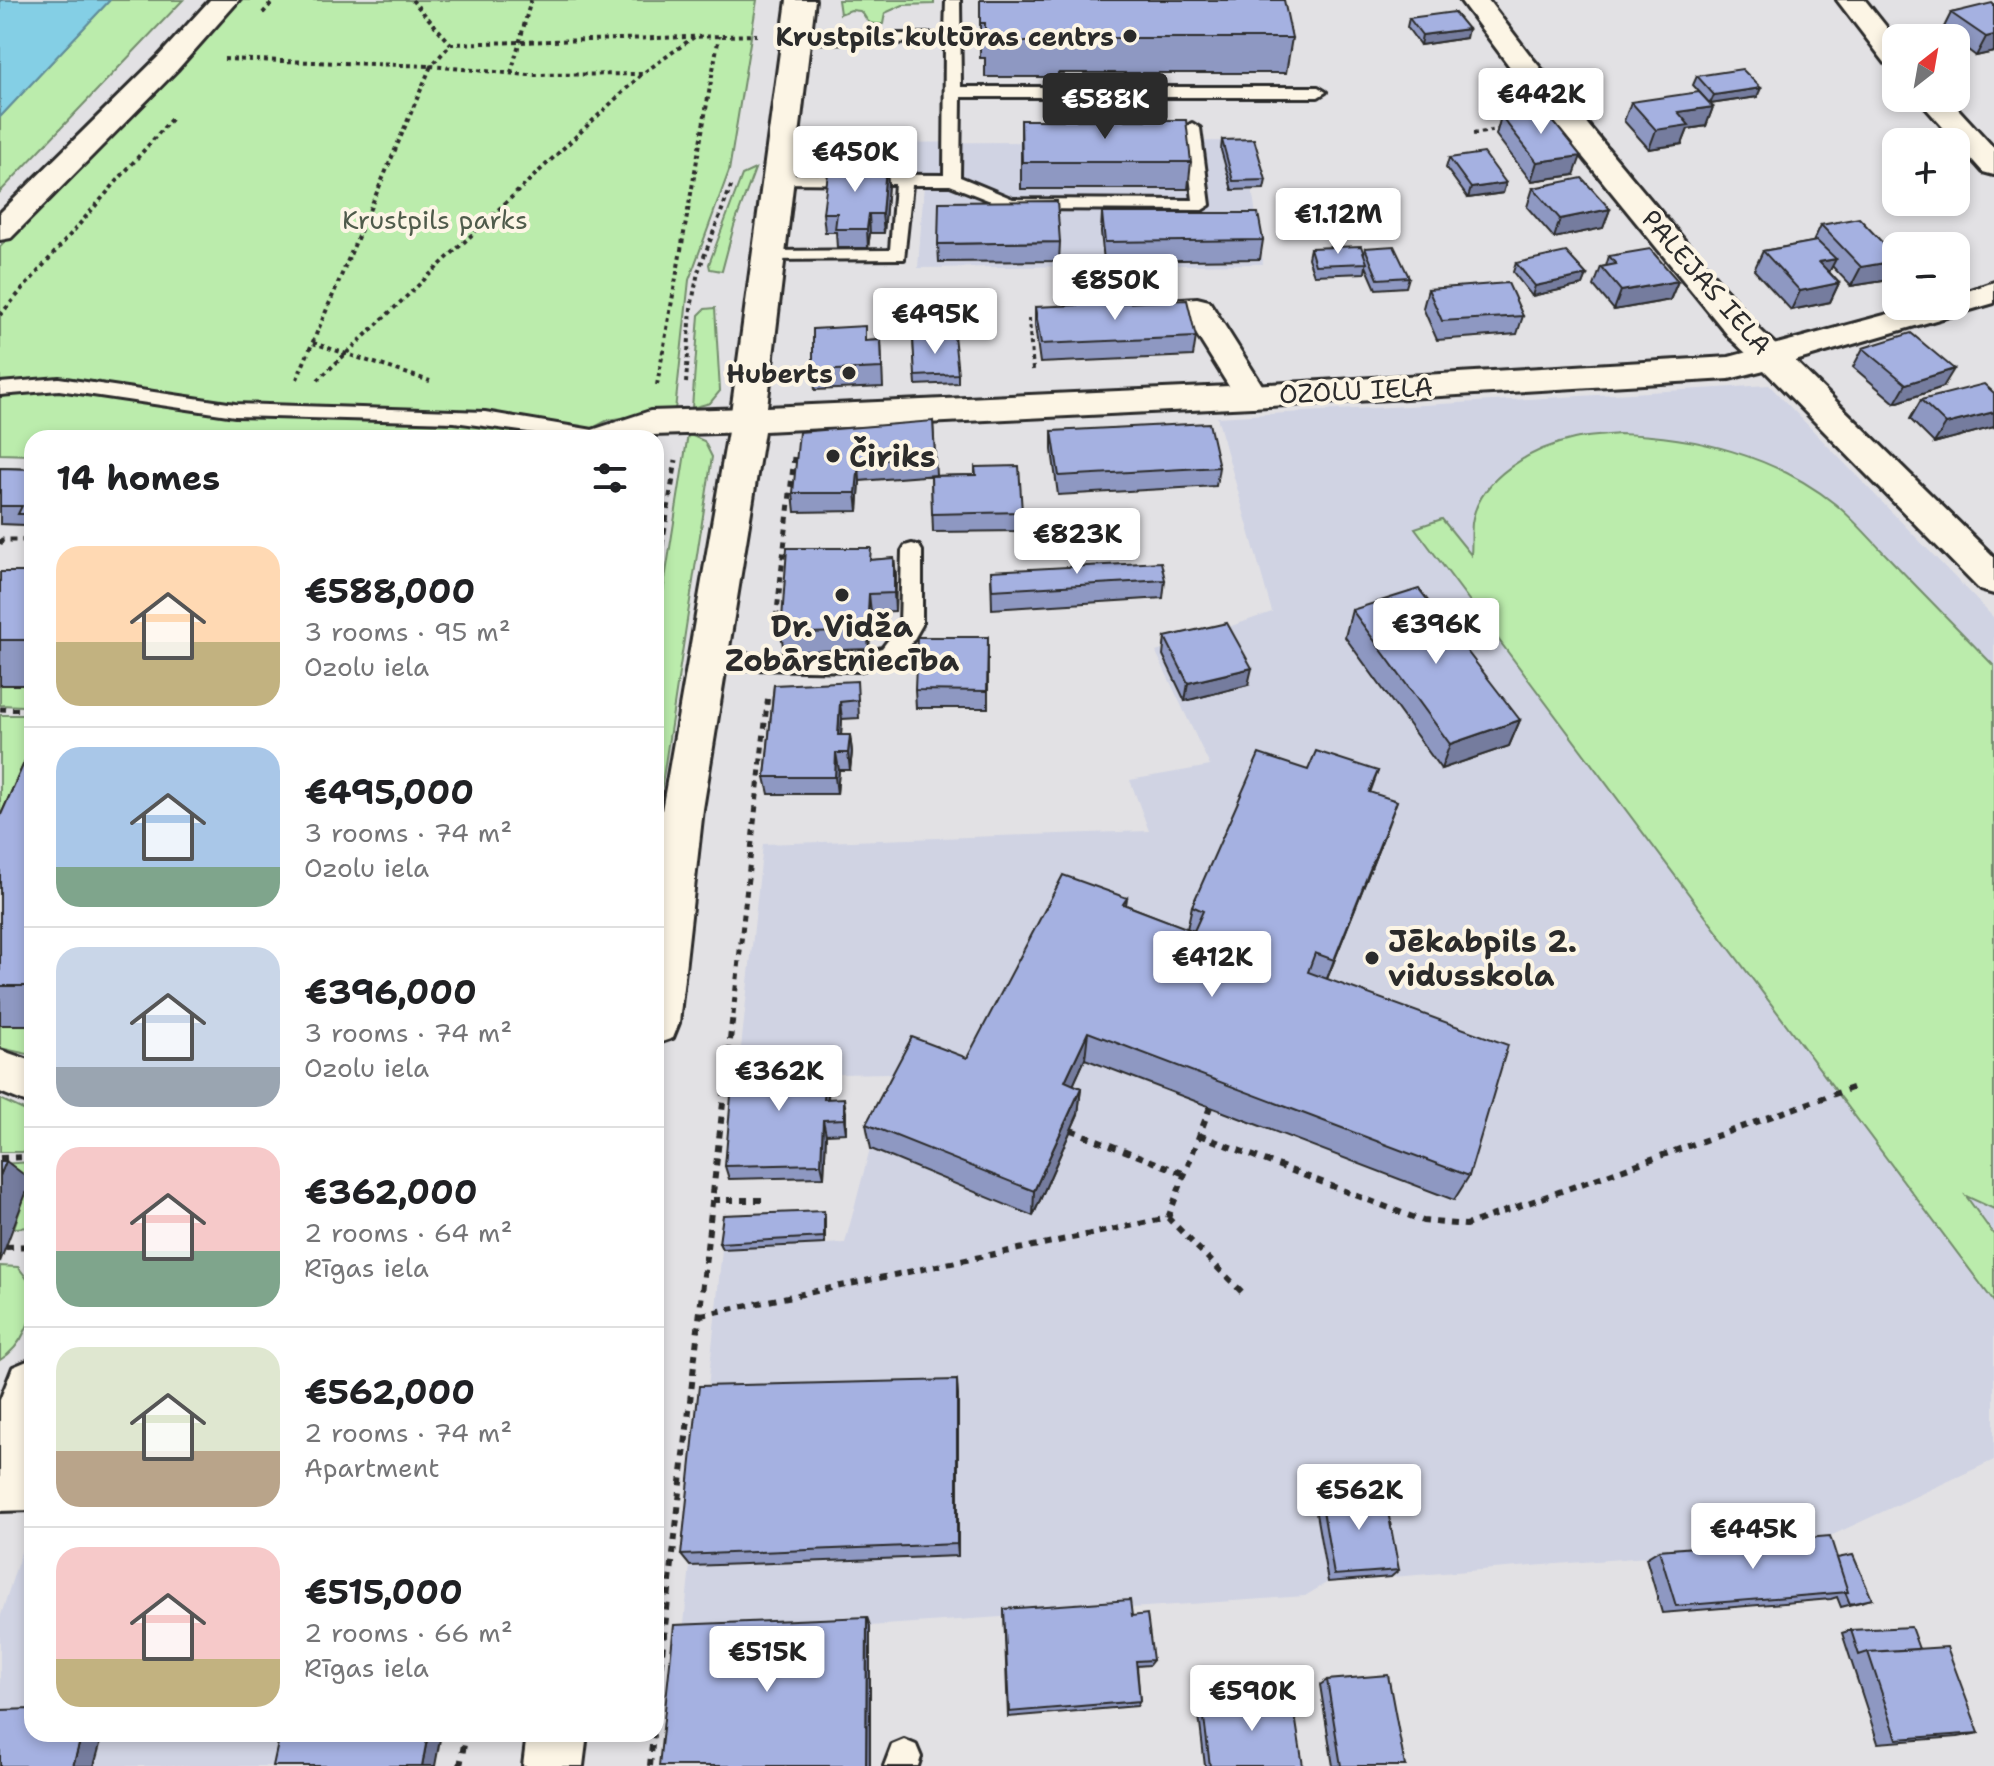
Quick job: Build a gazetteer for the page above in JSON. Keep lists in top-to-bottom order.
{
  "streets": {
    "street": ["PALEJAS IELA", "OZOLU IELA"]
  },
  "crossings": [
    ["PALEJAS IELA", "OZOLU IELA"]
  ],
  "parks": ["Krustpils parks"],
  "places": [
    "Krustpils kultūras centrs",
    "Huberts",
    "Čiriks",
    "Dr. Vidža Zobārstniecība",
    "Jēkabpils 2. vidusskola"
  ],
  "north": "top right",
  "page": {
    "map_buttons": ["+", "−"],
    "price": [
      "€442K",
      "€588K",
      "€450K",
      "€1.12M",
      "€850K",
      "€495K",
      "€823K",
      "€396K",
      "€412K",
      "€362K",
      "€562K",
      "€445K",
      "€515K",
      "€590K"
    ],
    "heading": "14 homes",
    "list": [
      {
        "name": "€588,000",
        "note": "3 rooms · 95 m² · Ozolu iela"
      },
      {
        "name": "€495,000",
        "note": "3 rooms · 74 m² · Ozolu iela"
      },
      {
        "name": "€396,000",
        "note": "3 rooms · 74 m² · Ozolu iela"
      },
      {
        "name": "€362,000",
        "note": "2 rooms · 64 m² · Rīgas iela"
      },
      {
        "name": "€562,000",
        "note": "2 rooms · 74 m² · Apartment"
      },
      {
        "name": "€515,000",
        "note": "2 rooms · 66 m² · Rīgas iela"
      }
    ]
  }
}
